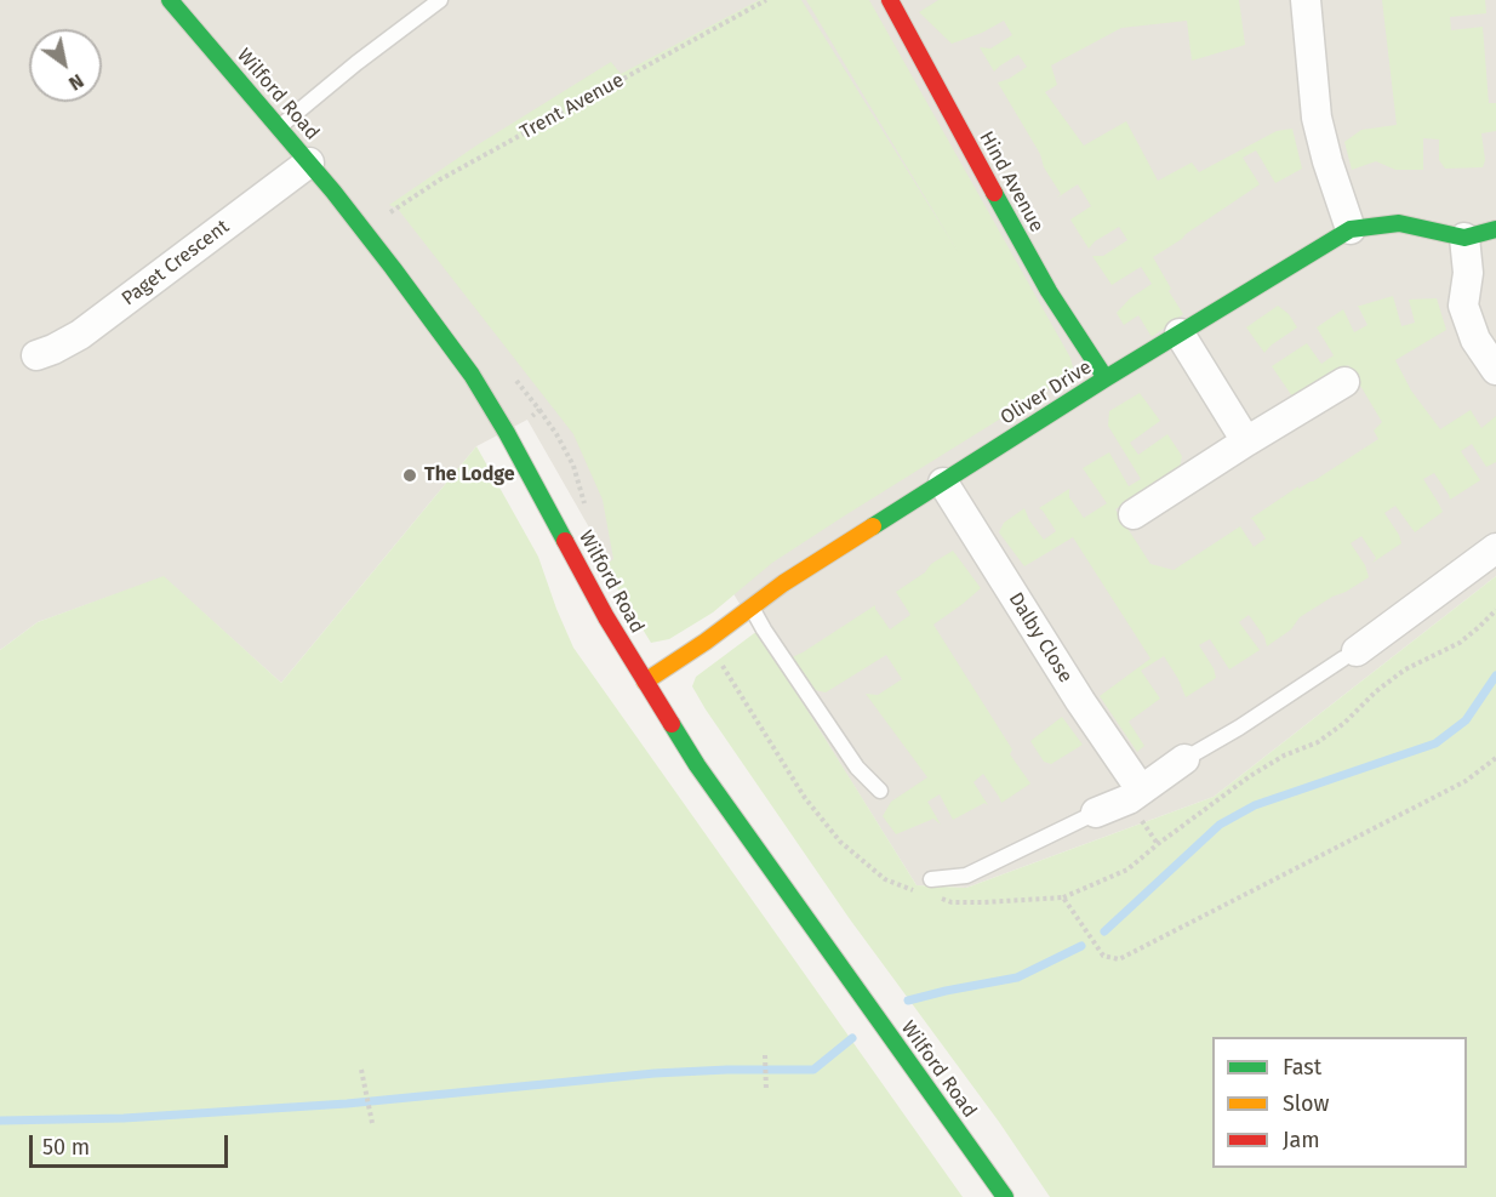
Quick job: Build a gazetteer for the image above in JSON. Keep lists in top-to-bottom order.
{
  "streets": {
    "main road": ["Wilford Road", "Hind Avenue", "Oliver Drive"],
    "street": ["Paget Crescent", "Dalby Close"],
    "path": ["Trent Avenue"]
  },
  "crossings": [
    ["Wilford Road", "Paget Crescent"],
    ["Wilford Road", "Oliver Drive"],
    ["Hind Avenue", "Oliver Drive"],
    ["Oliver Drive", "Dalby Close"]
  ],
  "places": ["The Lodge"],
  "legend": ["Fast", "Slow", "Jam"],
  "scale_bar": "50 m",
  "north": "bottom right"
}
